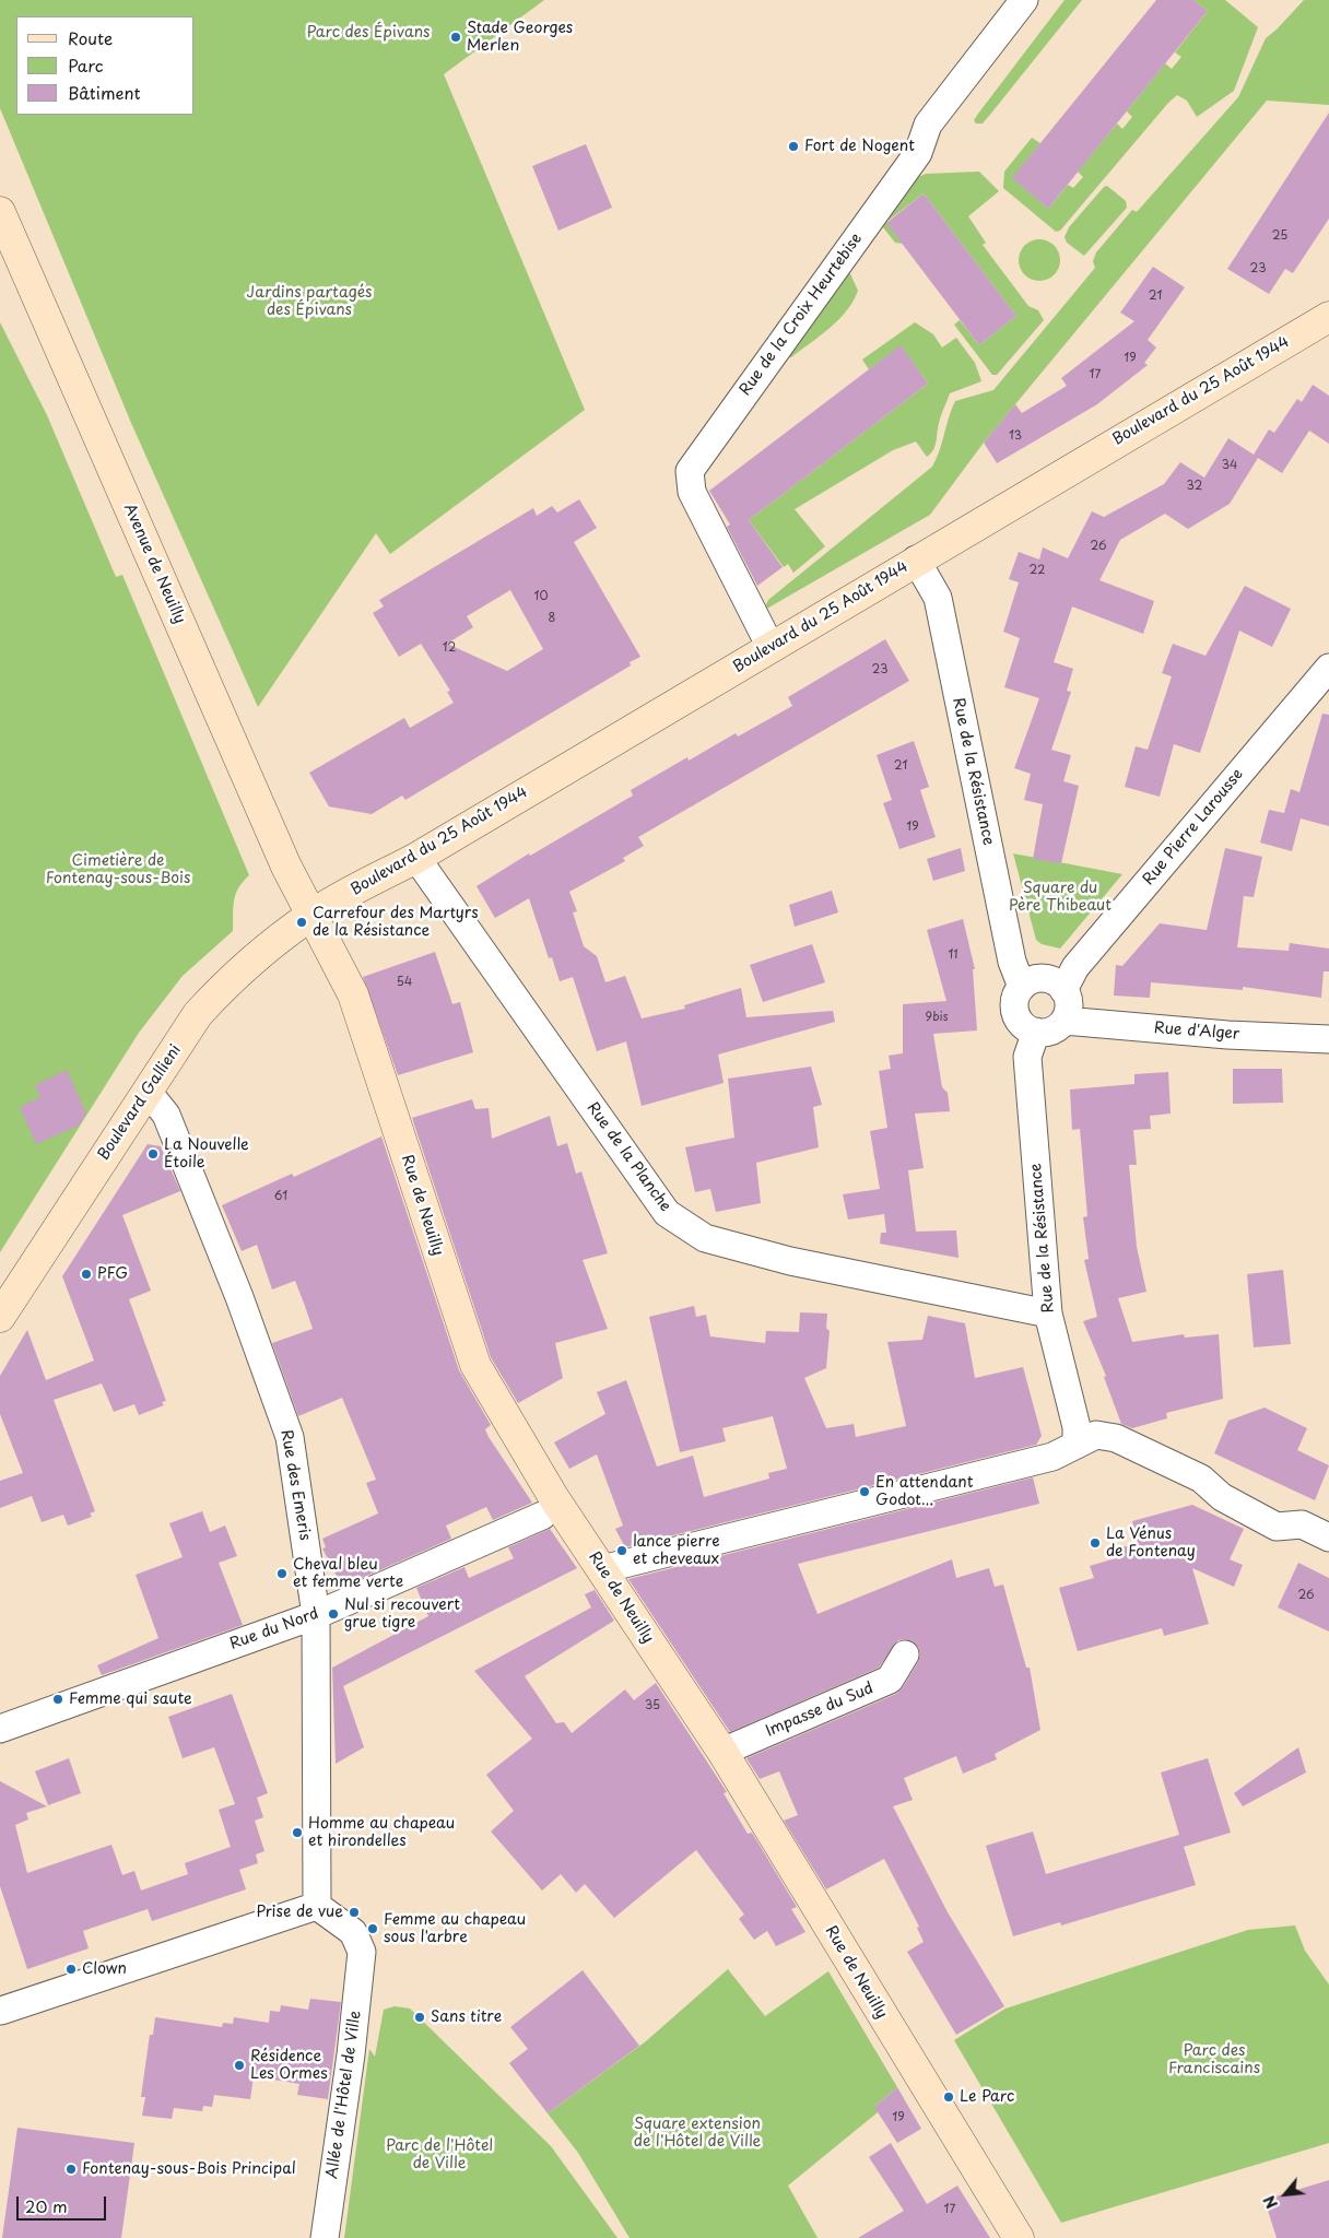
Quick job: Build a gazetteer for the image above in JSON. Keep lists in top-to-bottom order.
{
  "streets": {
    "street": [
      "Rue de la Croix Heurtebise",
      "Boulevard du 25 Août 1944",
      "Avenue de Neuilly",
      "Rue de la Résistance",
      "Rue Pierre Larousse",
      "Rue d'Alger",
      "Boulevard Gallieni",
      "Rue de la Planche",
      "Rue de Neuilly",
      "Rue des Emeris",
      "Rue du Nord",
      "Impasse du Sud",
      "Allée de l'Hôtel de Ville"
    ]
  },
  "crossings": [
    ["Rue de la Croix Heurtebise", "Boulevard du 25 Août 1944"],
    ["Boulevard du 25 Août 1944", "Avenue de Neuilly"],
    ["Boulevard du 25 Août 1944", "Rue de la Résistance"],
    ["Boulevard du 25 Août 1944", "Boulevard Gallieni"],
    ["Boulevard du 25 Août 1944", "Rue de la Planche"],
    ["Boulevard du 25 Août 1944", "Rue de Neuilly"],
    ["Avenue de Neuilly", "Boulevard Gallieni"],
    ["Avenue de Neuilly", "Rue de Neuilly"],
    ["Rue de la Résistance", "Rue Pierre Larousse"],
    ["Rue de la Résistance", "Rue d'Alger"],
    ["Rue de la Résistance", "Rue de la Planche"],
    ["Rue Pierre Larousse", "Rue d'Alger"],
    ["Boulevard Gallieni", "Rue de Neuilly"],
    ["Boulevard Gallieni", "Rue des Emeris"],
    ["Rue de Neuilly", "Impasse du Sud"],
    ["Rue des Emeris", "Rue du Nord"],
    ["Rue des Emeris", "Allée de l'Hôtel de Ville"]
  ],
  "parks": [
    "Parc des Épivans",
    "Jardins partagés des Épivans",
    "Cimetière de Fontenay-sous-Bois",
    "Square du Père Thibeaut",
    "Parc des Franciscains",
    "Square extension de l'Hôtel de Ville",
    "Parc de l'Hôtel de Ville"
  ],
  "places": [
    "Stade Georges Merlen",
    "Fort de Nogent",
    "Carrefour des Martyrs de la Résistance",
    "La Nouvelle Étoile",
    "PFG",
    "En attendant Godot...",
    "La Vénus de Fontenay",
    "lance pierre et cheveaux",
    "Cheval bleu et femme verte",
    "Nul si recouvert grue tigre",
    "Femme qui saute",
    "Homme au chapeau et hirondelles",
    "Prise de vue",
    "Femme au chapeau sous l'arbre",
    "Clown",
    "Sans titre",
    "Résidence Les Ormes",
    "Le Parc",
    "Fontenay-sous-Bois Principal"
  ],
  "house_numbers": [
    "25",
    "23",
    "21",
    "19",
    "17",
    "13",
    "34",
    "32",
    "26",
    "22",
    "10",
    "8",
    "12",
    "23",
    "21",
    "19",
    "11",
    "54",
    "9bis",
    "61",
    "26",
    "35",
    "19",
    "17"
  ],
  "legend": ["Route", "Parc", "Bâtiment"],
  "scale_bar": "20 m",
  "north": "bottom left"
}
